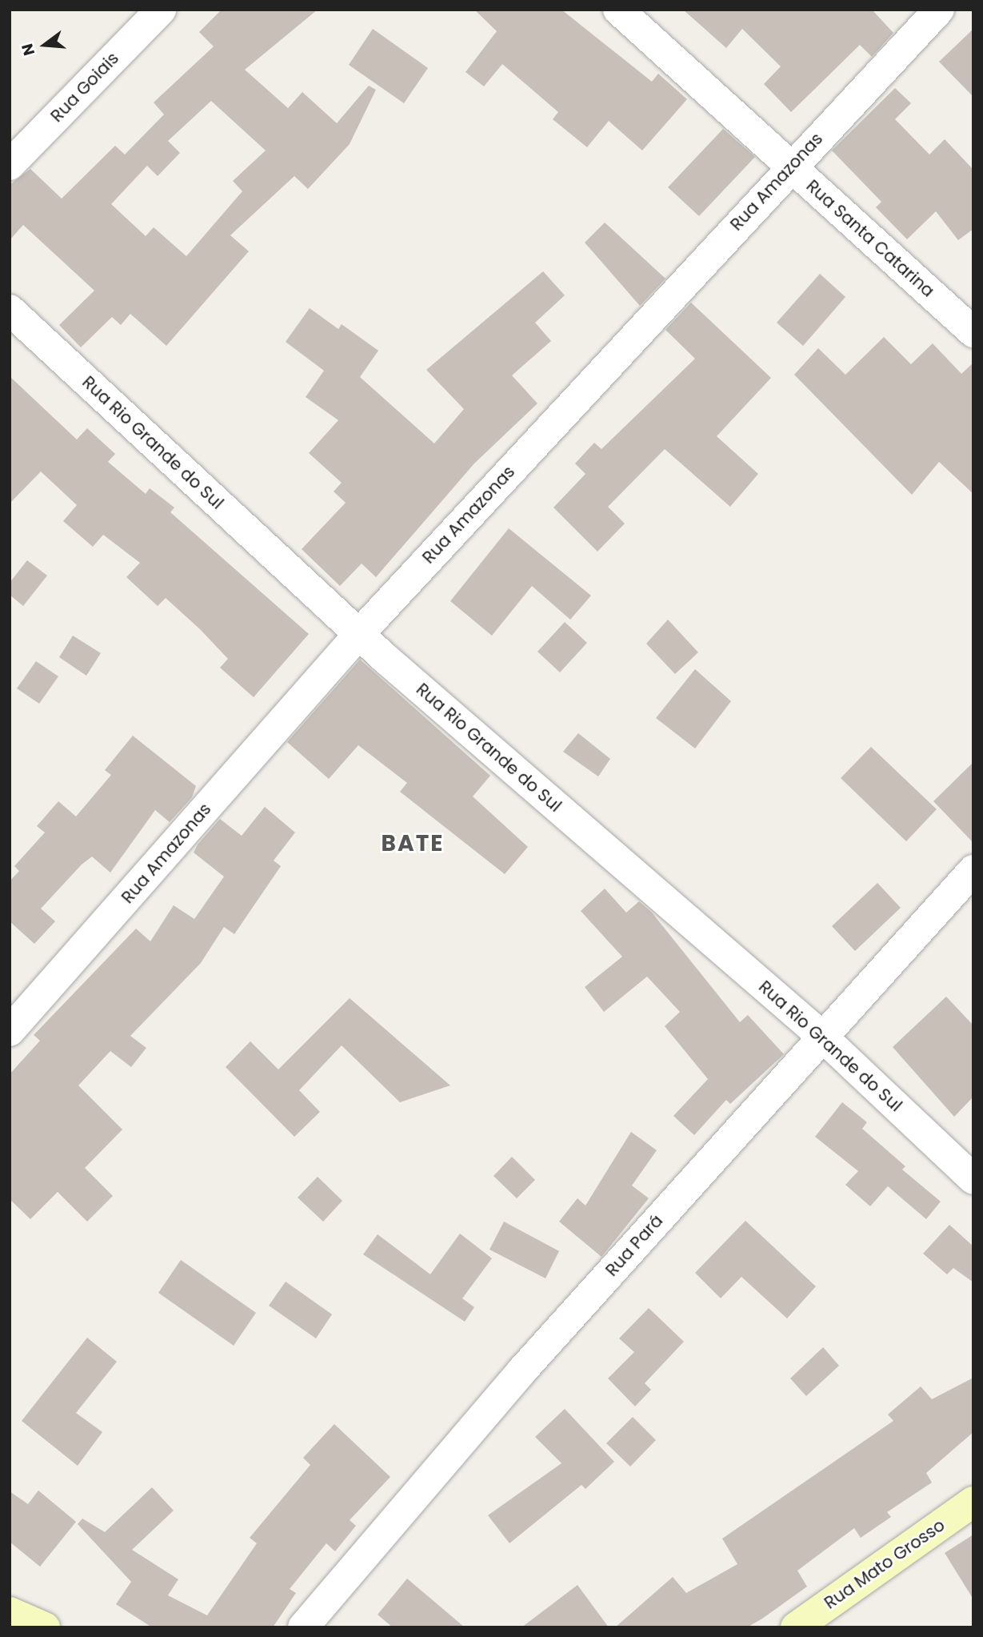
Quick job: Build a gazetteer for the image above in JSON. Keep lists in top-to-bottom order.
{
  "streets": {
    "street": [
      "Rua Goiais",
      "Rua Amazonas",
      "Rua Santa Catarina",
      "Rua Rio Grande do Sul",
      "Rua Pará",
      "Rua Mato Grosso"
    ]
  },
  "crossings": [
    ["Rua Amazonas", "Rua Santa Catarina"],
    ["Rua Amazonas", "Rua Rio Grande do Sul"],
    ["Rua Rio Grande do Sul", "Rua Pará"]
  ],
  "districts": ["BATE"],
  "north": "left"
}
